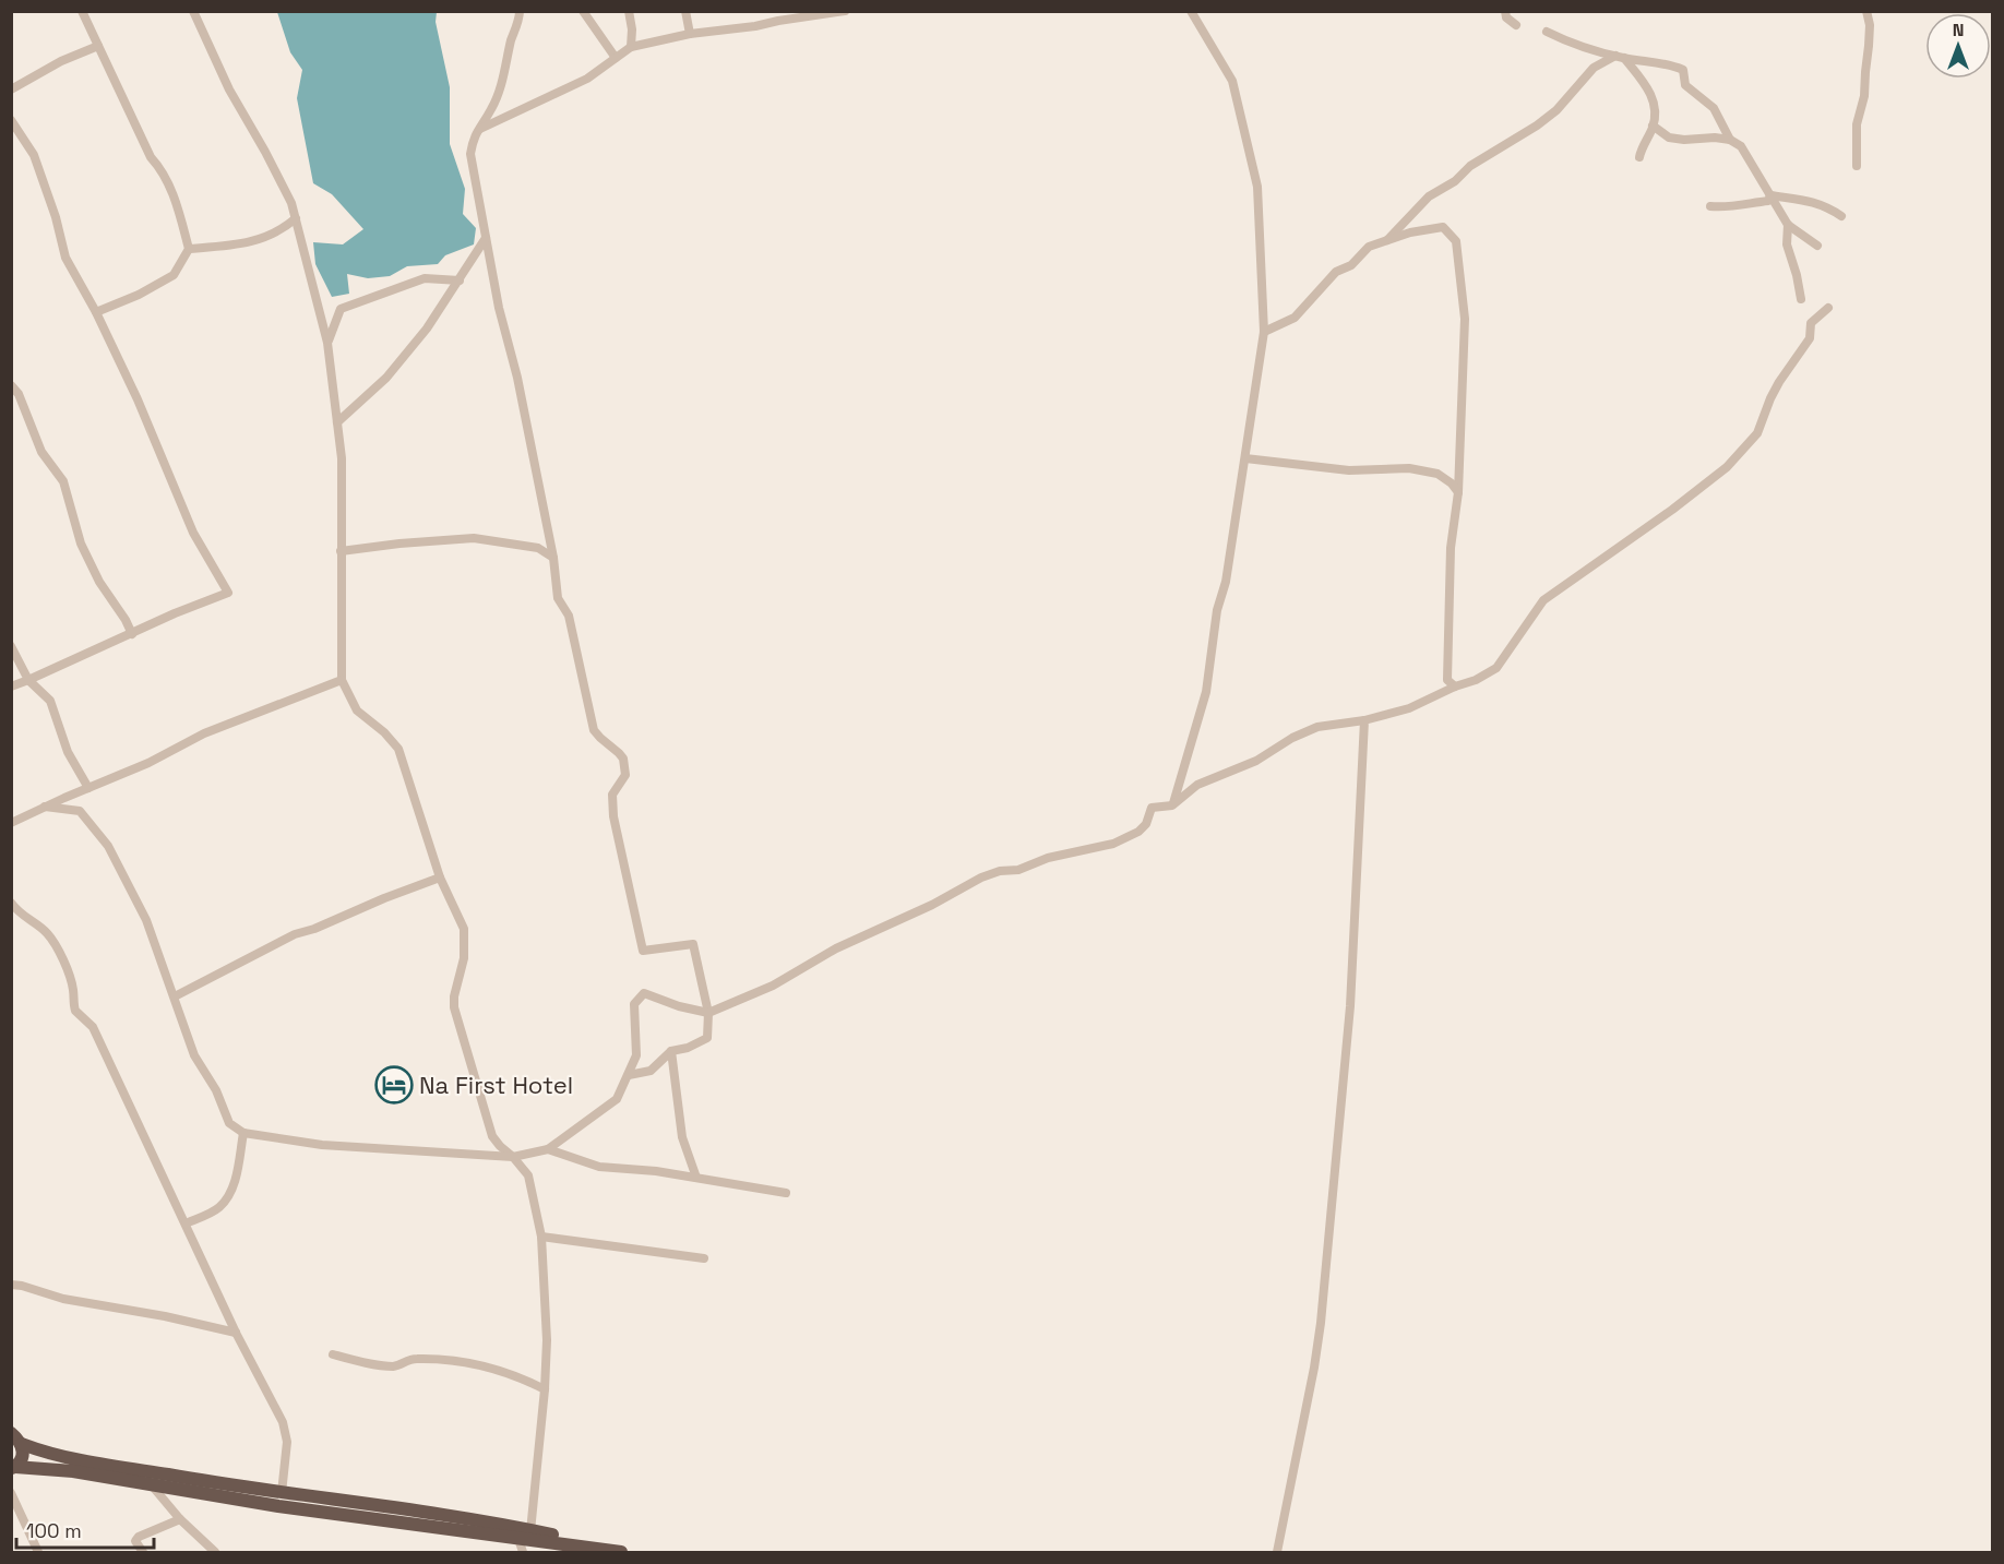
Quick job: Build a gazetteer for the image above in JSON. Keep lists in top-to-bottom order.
{
  "places": {
    "hotel": ["Na First Hotel"]
  },
  "scale_bar": "100 m",
  "north": "top"
}
